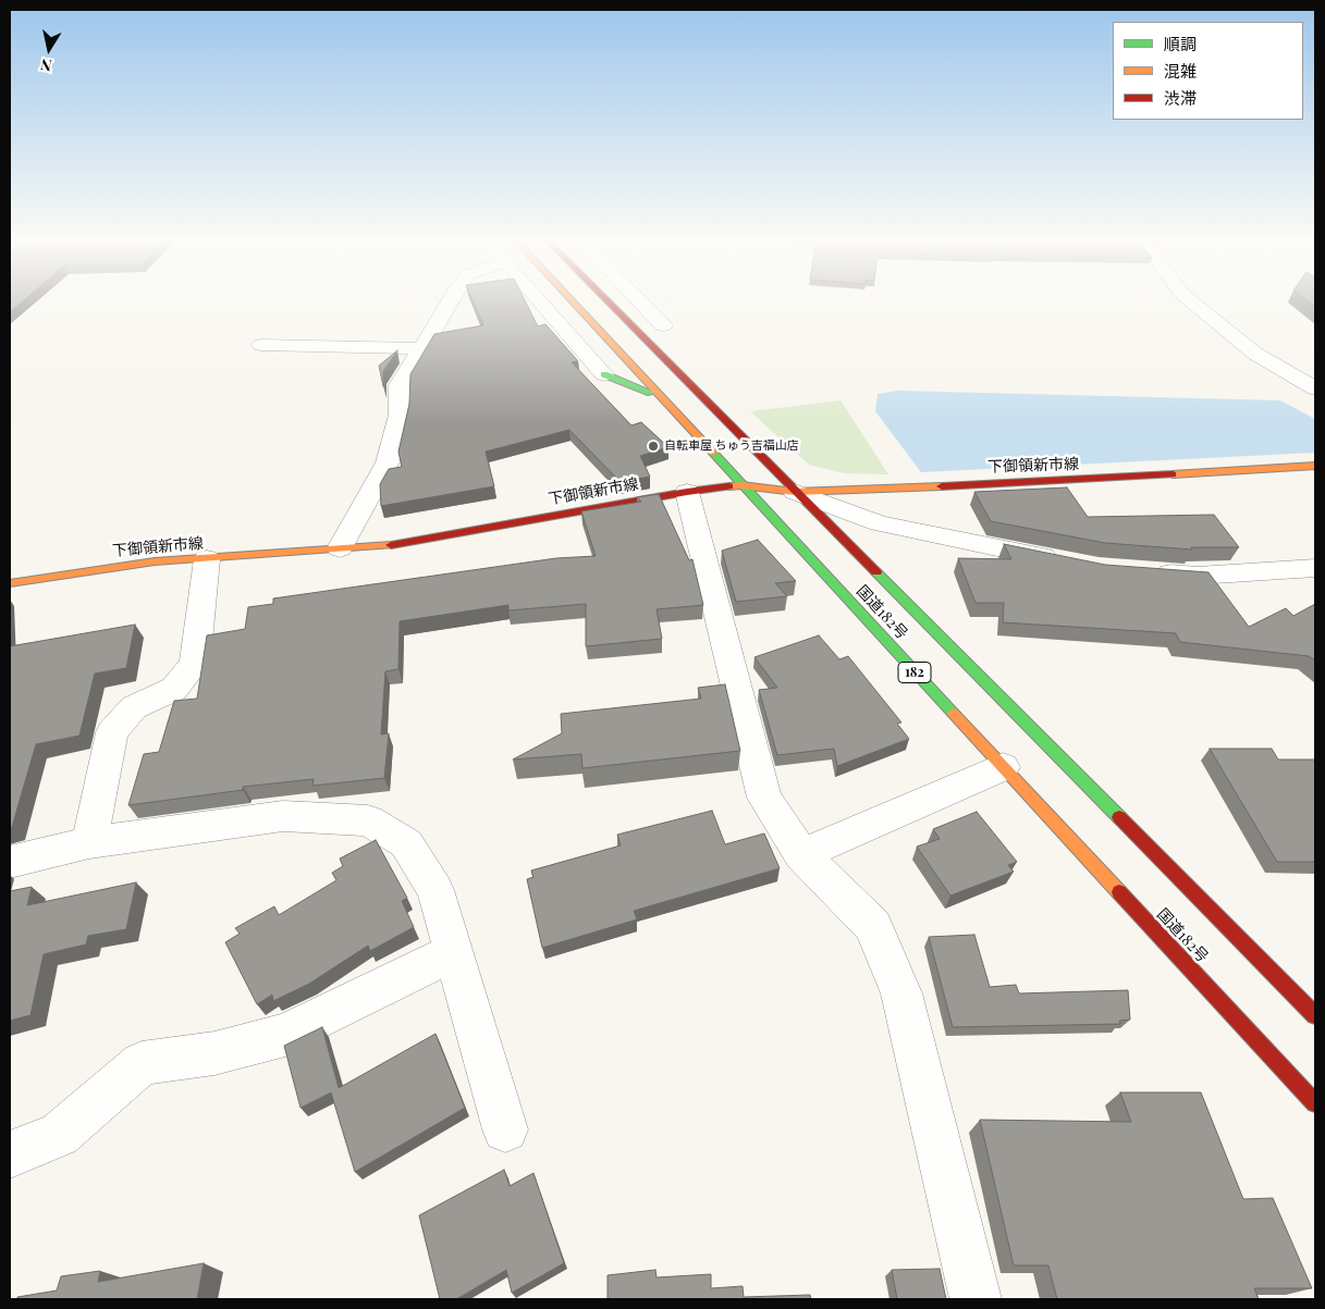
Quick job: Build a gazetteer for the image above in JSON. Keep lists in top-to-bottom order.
{
  "streets": {
    "main road": ["下御領新市線", "国道182号", "182"]
  },
  "crossings": [
    ["下御領新市線", "国道182号"]
  ],
  "places": ["自転車屋 ちゅう吉福山店"],
  "legend": ["順調", "混雑", "渋滞"],
  "north": "bottom"
}
